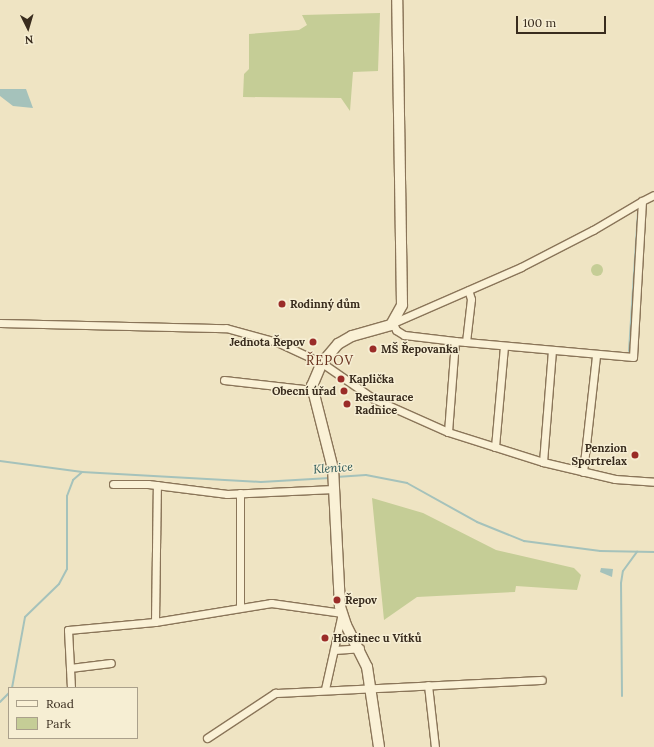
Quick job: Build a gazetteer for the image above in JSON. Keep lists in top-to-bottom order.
{
  "districts": ["ŘEPOV"],
  "water": ["Klenice"],
  "places": [
    "Rodinný dům",
    "Jednota Řepov",
    "MŠ Řepovanka",
    "Kaplička",
    "Obecní úřad",
    "Restaurace Radnice",
    "Penzion Sportrelax",
    "Řepov",
    "Hostinec u Vítků"
  ],
  "legend": ["Road", "Park"],
  "scale_bar": "100 m",
  "north": "bottom"
}
